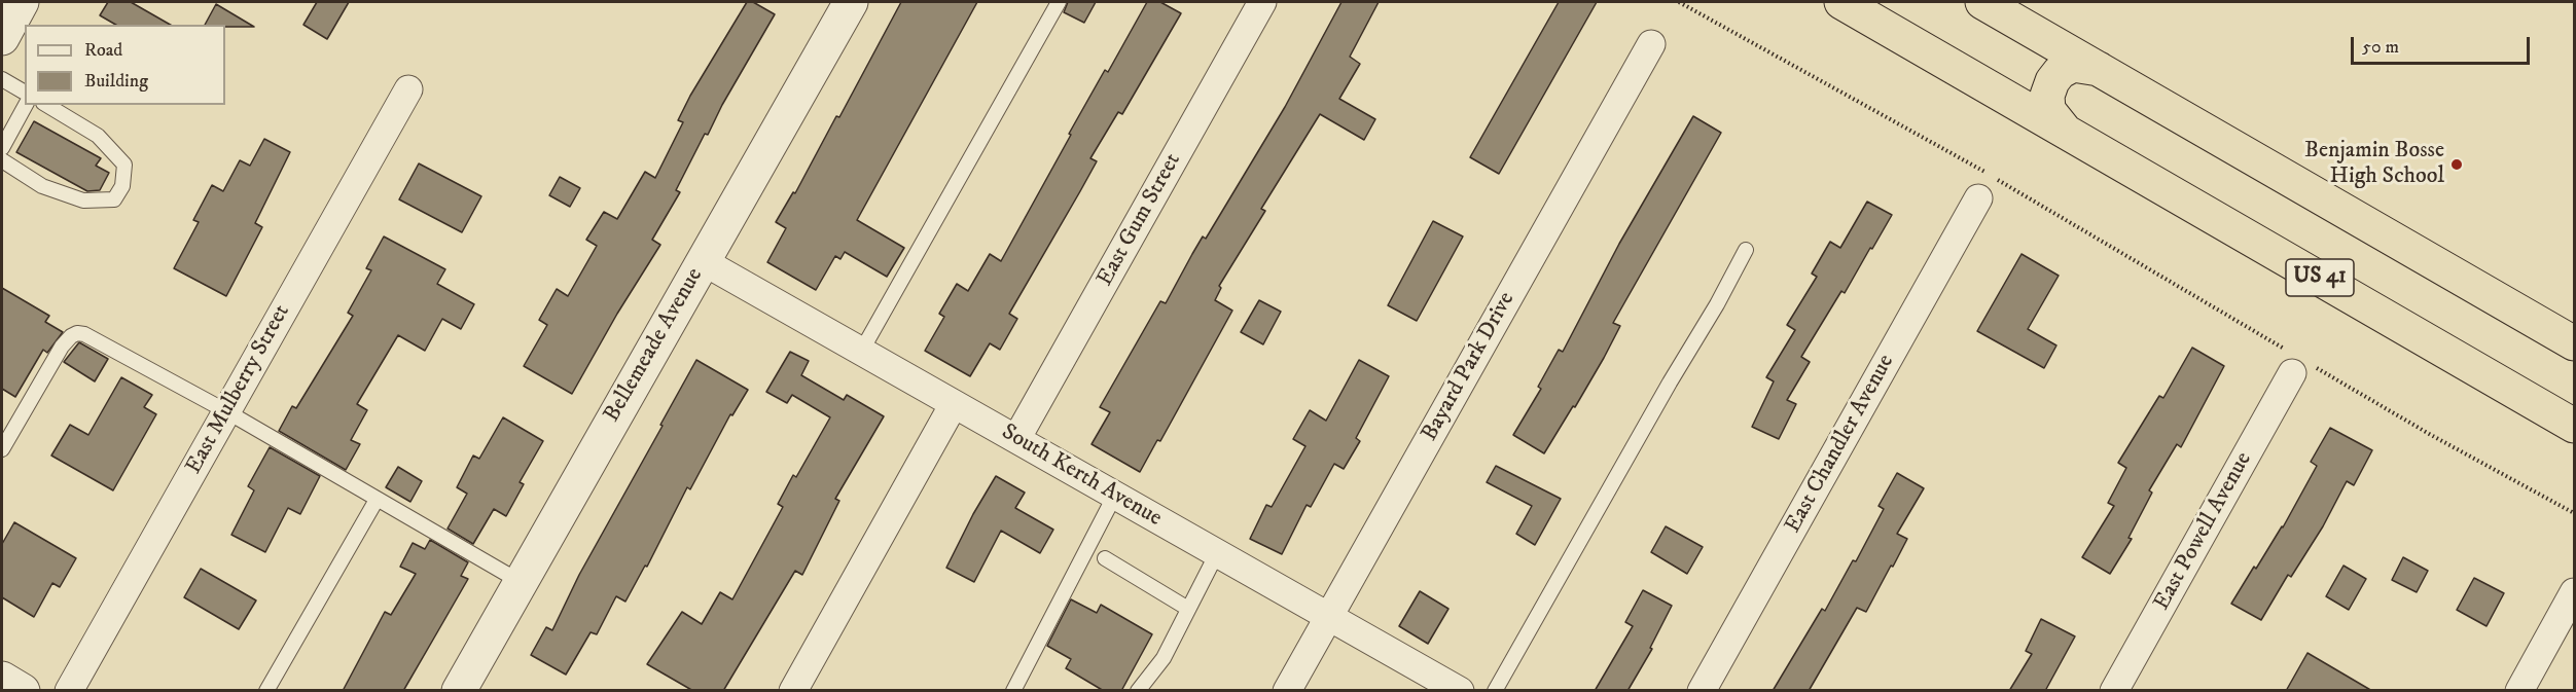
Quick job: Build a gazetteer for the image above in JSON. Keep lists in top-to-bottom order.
{
  "streets": {
    "highway": ["US 41"],
    "street": [
      "East Gum Street",
      "Bellemeade Avenue",
      "Bayard Park Drive",
      "East Mulberry Street",
      "East Chandler Avenue",
      "South Kerth Avenue",
      "East Powell Avenue"
    ]
  },
  "crossings": [
    ["East Gum Street", "South Kerth Avenue"],
    ["Bellemeade Avenue", "South Kerth Avenue"],
    ["Bayard Park Drive", "South Kerth Avenue"]
  ],
  "places": ["Benjamin Bosse High School"],
  "legend": ["Road", "Building"],
  "scale_bar": "50 m"
}
